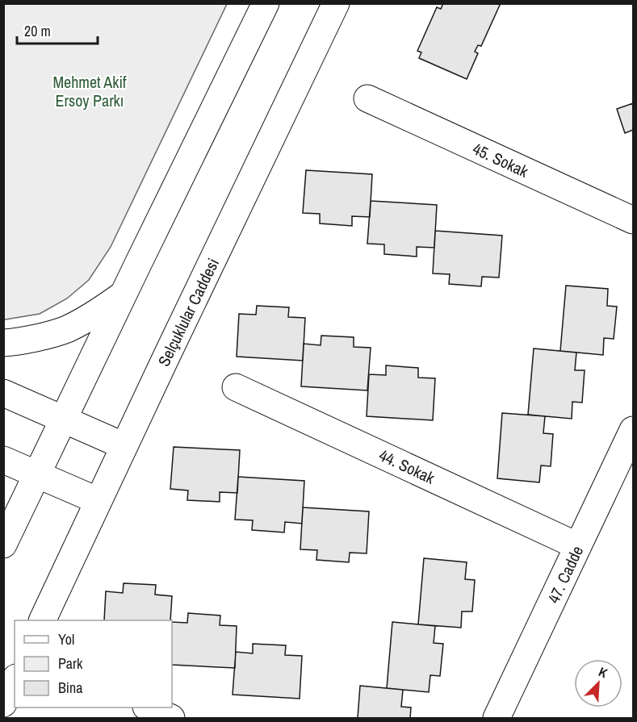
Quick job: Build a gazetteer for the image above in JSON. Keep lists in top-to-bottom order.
{
  "streets": {
    "main road": [
      "45. Sokak",
      "Selçuklular Caddesi",
      "44. Sokak",
      "47. Cadde"
    ]
  },
  "crossings": [
    ["44. Sokak", "47. Cadde"]
  ],
  "parks": ["Mehmet Akif Ersoy Parkı"],
  "legend": ["Yol", "Park", "Bina"],
  "scale_bar": "20 m",
  "north": "top right"
}
